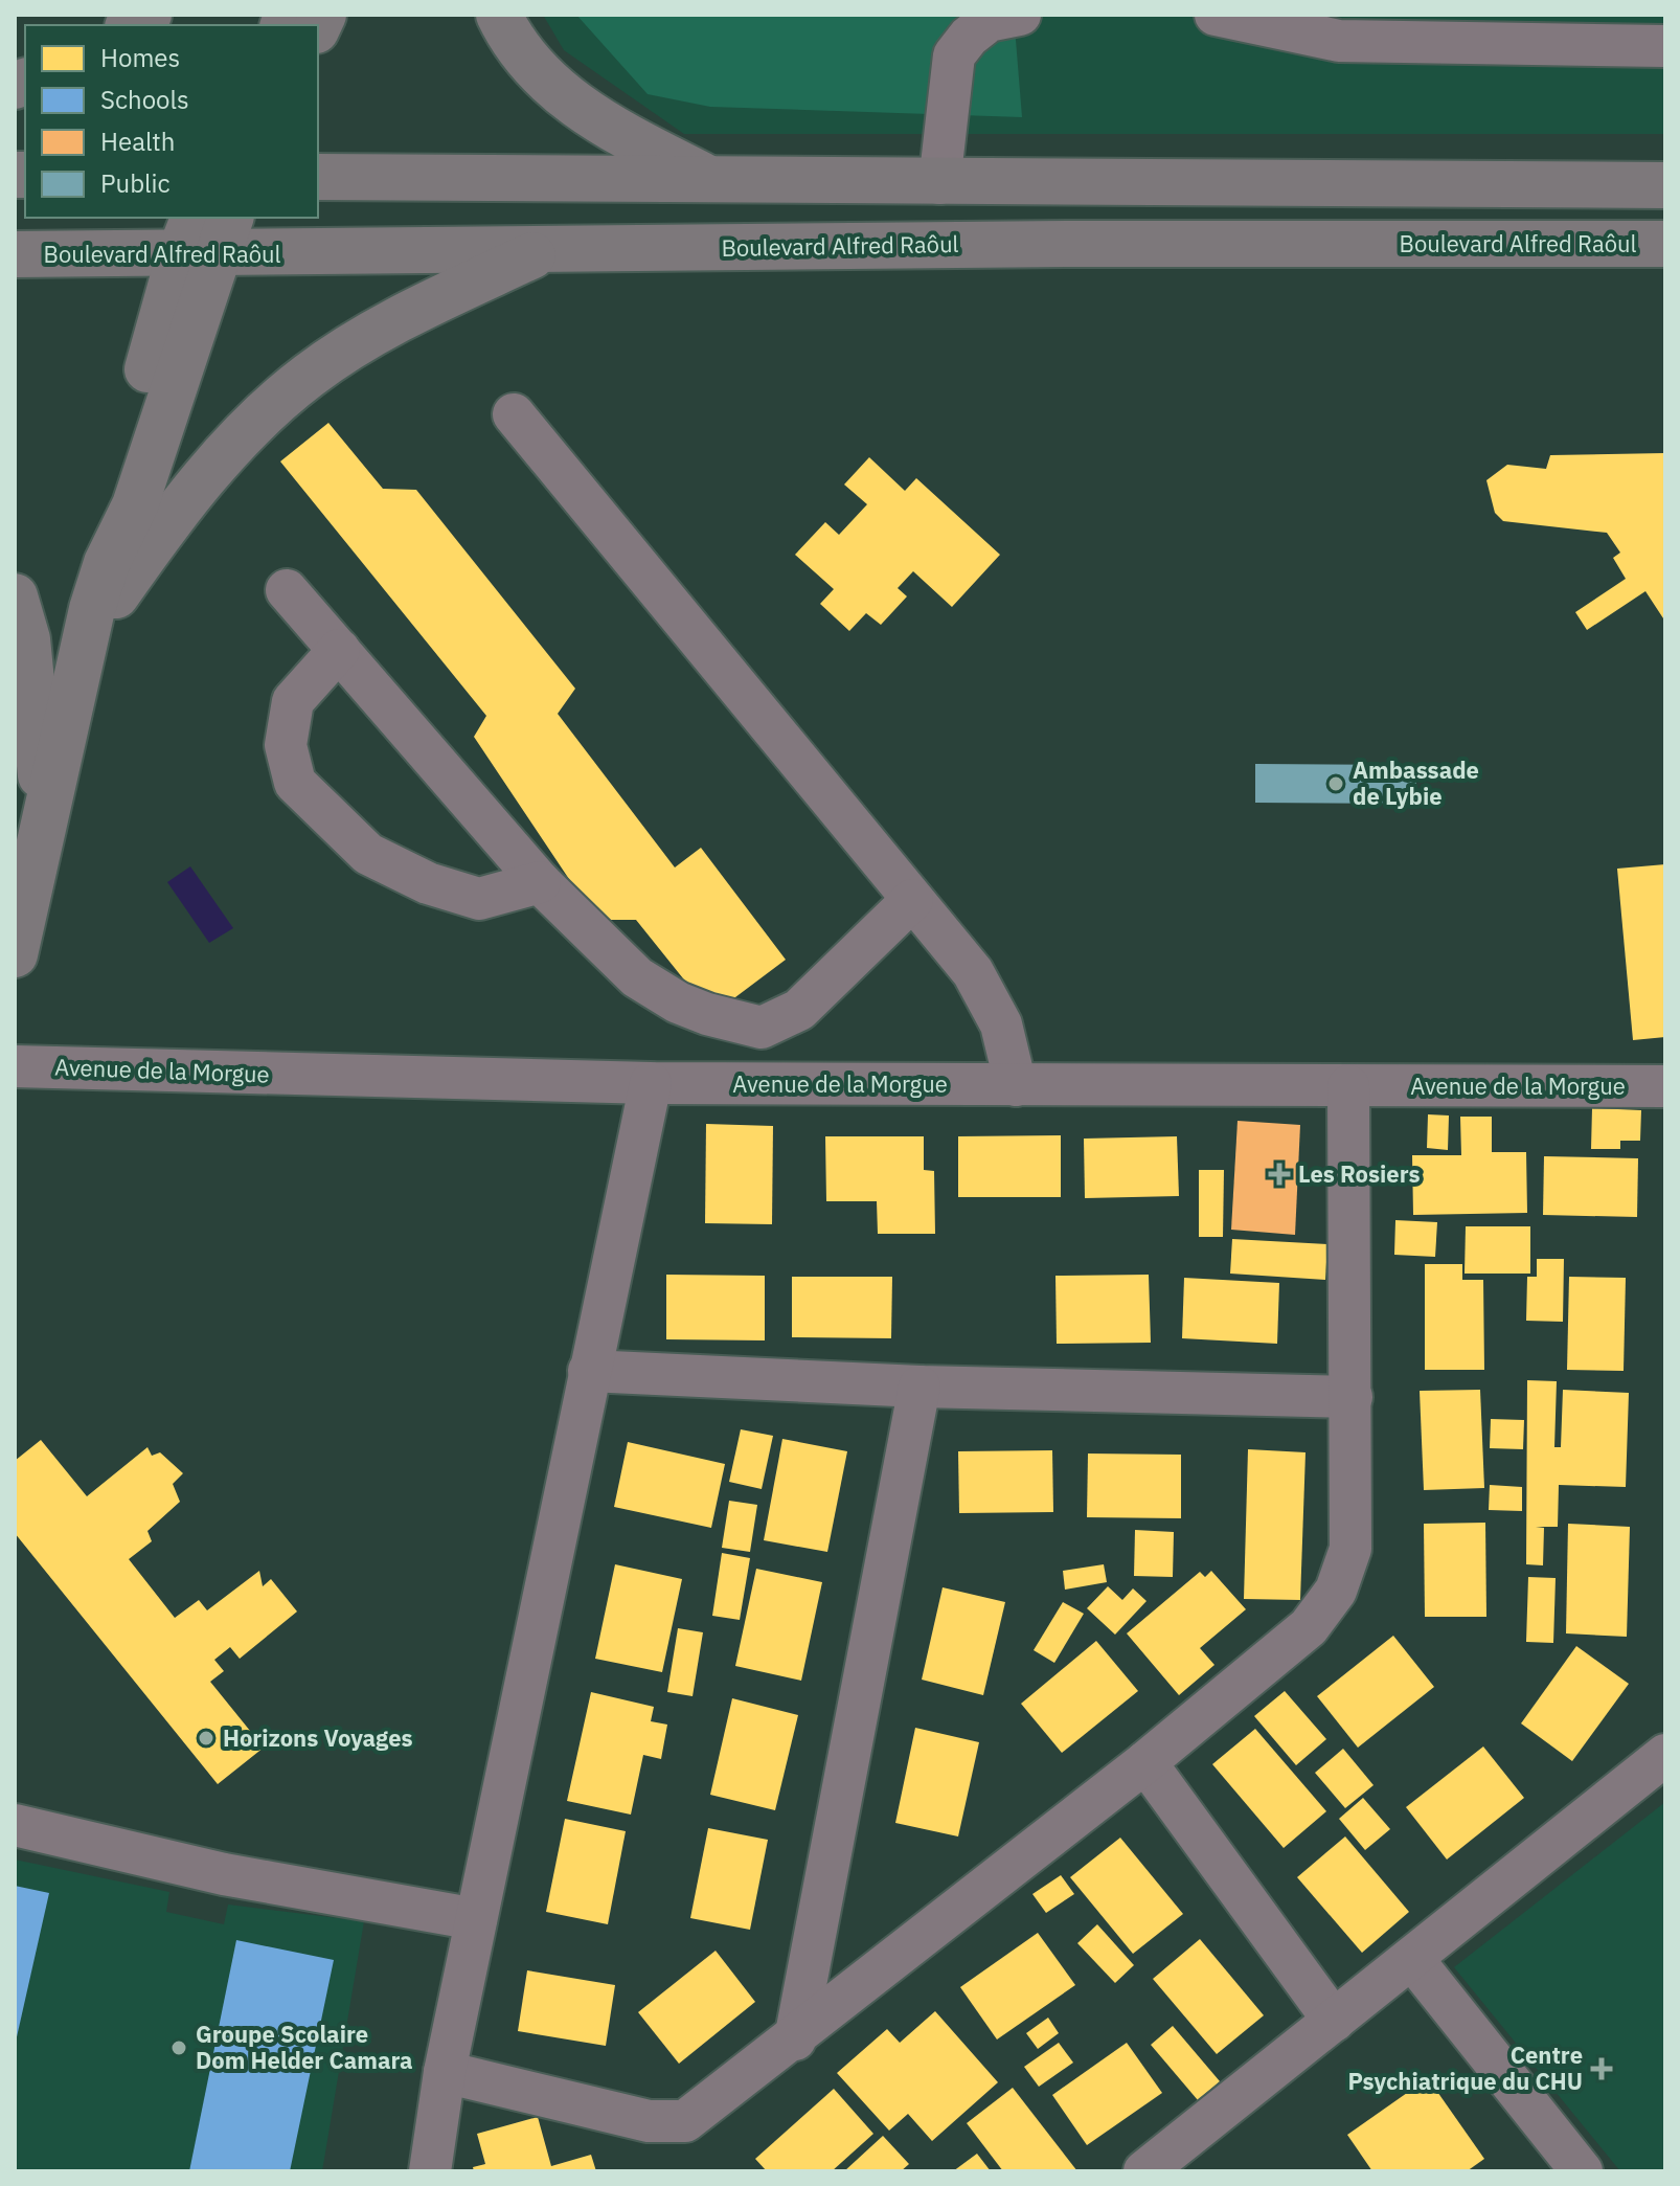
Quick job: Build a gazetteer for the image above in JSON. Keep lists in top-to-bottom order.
{
  "streets": {
    "main road": ["Boulevard Alfred Raôul"],
    "street": ["Avenue de la Morgue"]
  },
  "places": {
    "other": ["Ambassade de Lybie", "Horizons Voyages", "Groupe Scolaire Dom Helder Camara"],
    "health": ["Les Rosiers", "Centre Psychiatrique du CHU"]
  },
  "legend": [
    "Homes",
    "Schools",
    "Health",
    "Public"
  ]
}
